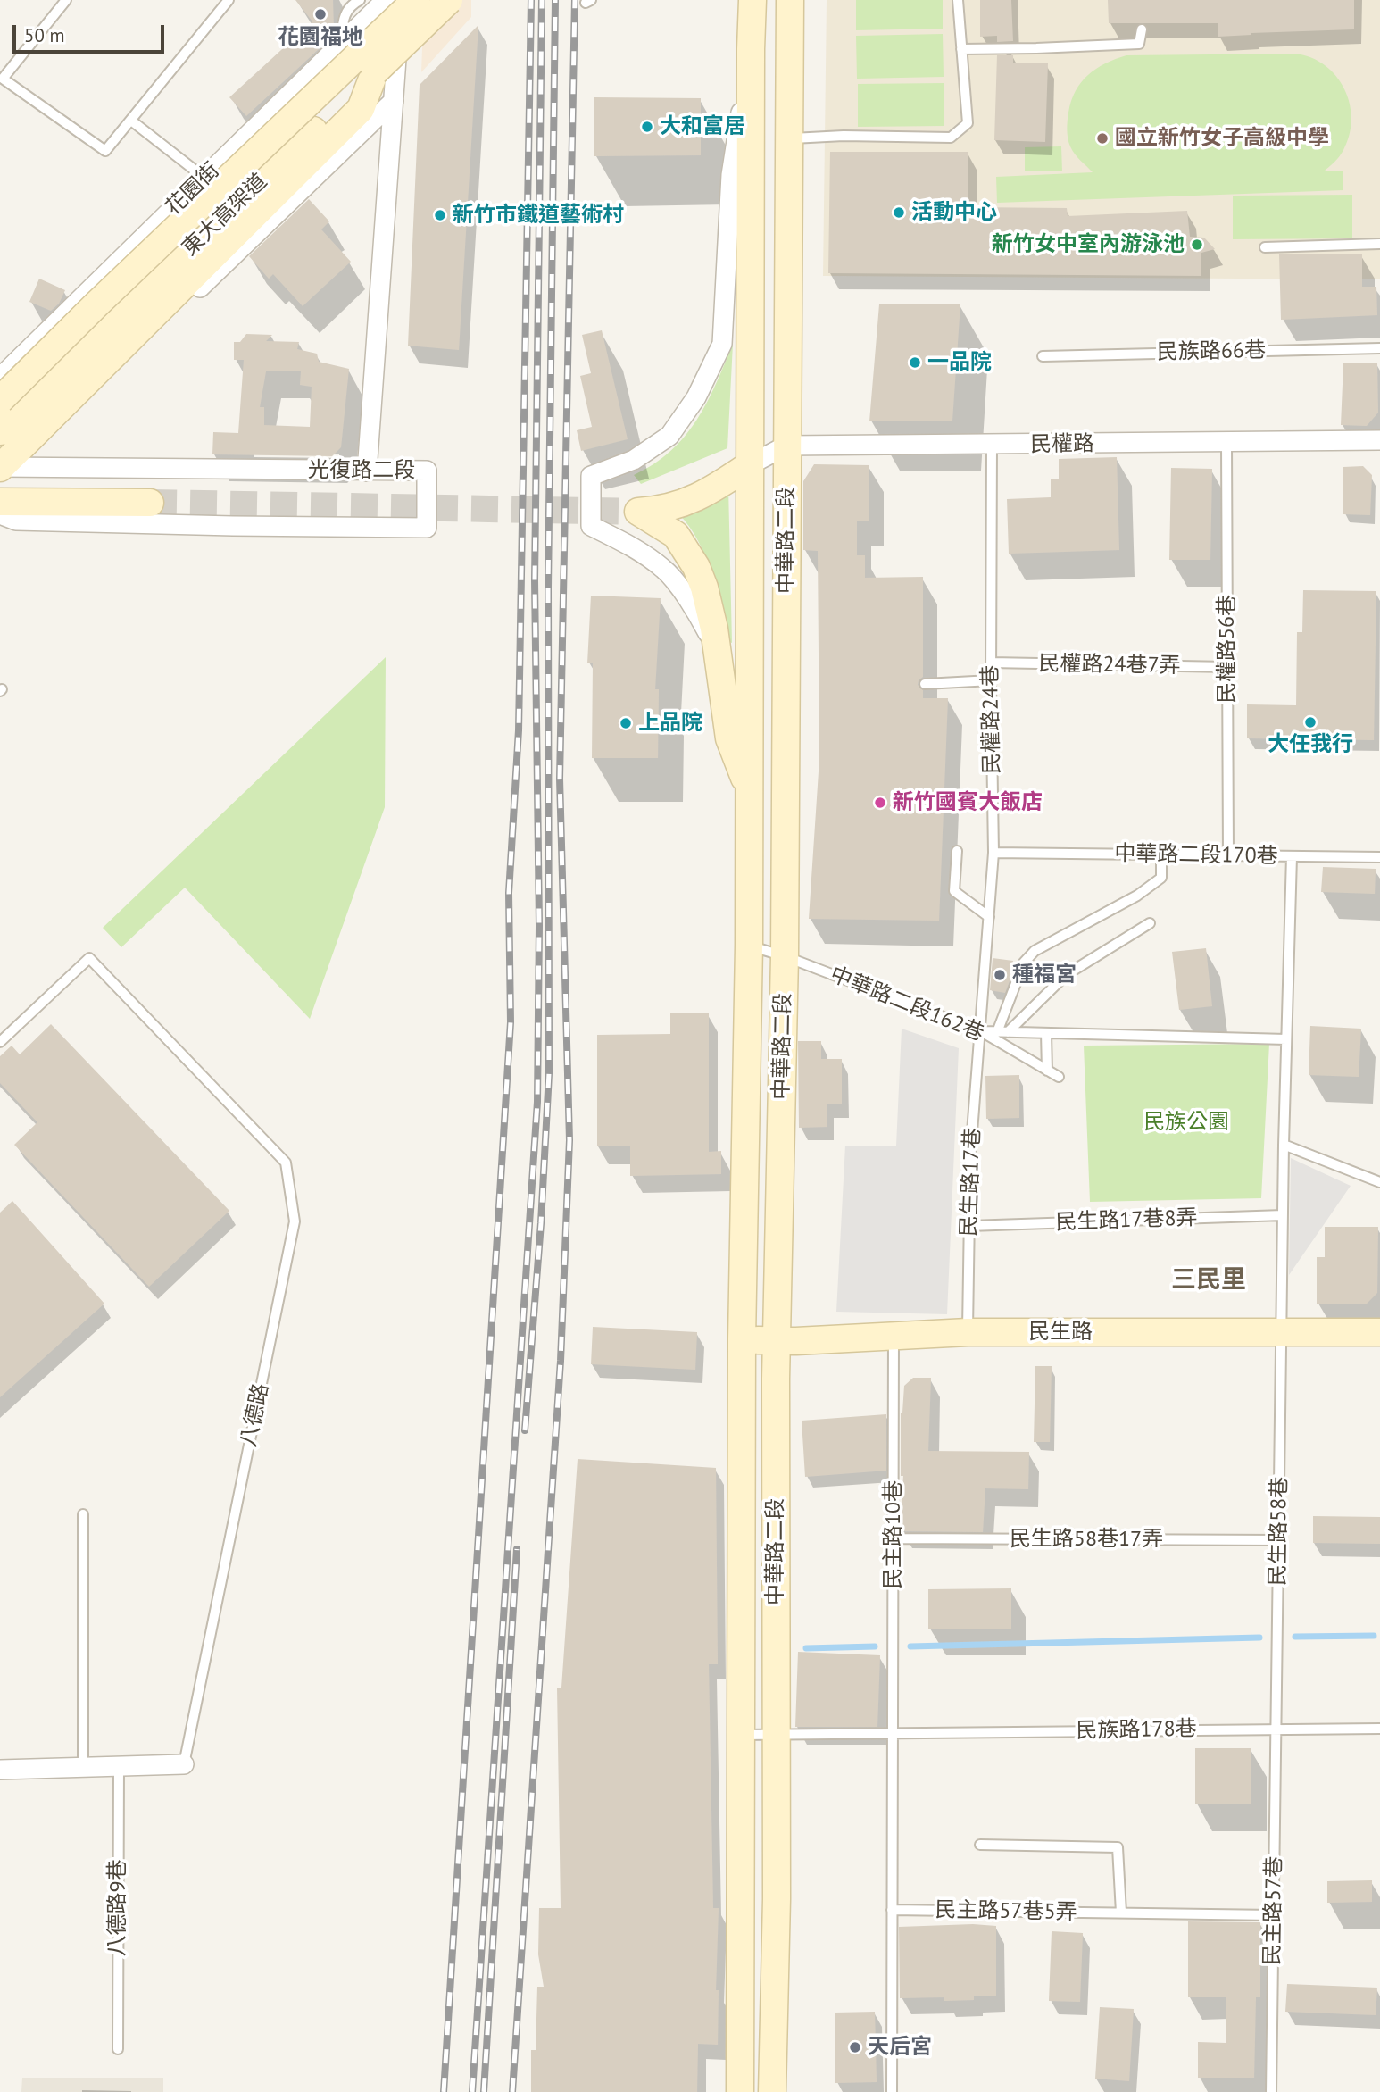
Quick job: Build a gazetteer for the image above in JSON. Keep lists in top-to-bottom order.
{
  "streets": {
    "street": [
      "花園街",
      "東大高架道",
      "民權路",
      "光復路二段",
      "中華路二段",
      "民生路",
      "八德路"
    ],
    "lane": [
      "民族路66巷",
      "民權路56巷",
      "民權路24巷7弄",
      "民權路24巷",
      "中華路二段170巷",
      "中華路二段162巷",
      "民生路17巷",
      "民生路17巷8弄",
      "民生路58巷",
      "民主路10巷",
      "民生路58巷17弄",
      "民族路178巷",
      "八德路9巷",
      "民主路57巷",
      "民主路57巷5弄"
    ]
  },
  "crossings": [
    ["民權路", "中華路二段"],
    ["民權路", "民權路56巷"],
    ["民權路", "民權路24巷"],
    ["中華路二段", "中華路二段162巷"],
    ["中華路二段", "民生路"],
    ["中華路二段", "民族路178巷"],
    ["民權路56巷", "民權路24巷7弄"],
    ["民權路56巷", "中華路二段170巷"],
    ["民權路24巷7弄", "民權路24巷"],
    ["民權路24巷", "中華路二段170巷"],
    ["民權路24巷", "中華路二段162巷"],
    ["民權路24巷", "民生路17巷"],
    ["中華路二段170巷", "民生路17巷8弄"],
    ["中華路二段170巷", "民生路58巷"],
    ["中華路二段162巷", "民生路17巷"],
    ["民生路17巷", "民生路17巷8弄"],
    ["民生路17巷", "民生路"],
    ["民生路17巷8弄", "民生路58巷"],
    ["民生路", "民生路58巷"],
    ["民生路", "民主路10巷"],
    ["八德路", "八德路9巷"],
    ["民生路58巷", "民生路58巷17弄"],
    ["民生路58巷", "民族路178巷"],
    ["民生路58巷", "民主路57巷"],
    ["民主路10巷", "民生路58巷17弄"],
    ["民主路10巷", "民族路178巷"],
    ["民族路178巷", "民主路57巷"],
    ["民主路57巷", "民主路57巷5弄"]
  ],
  "districts": ["三民里"],
  "parks": ["民族公園"],
  "places": [
    "花園福地",
    "大和富居",
    "國立新竹女子高級中學",
    "活動中心",
    "新竹市鐵道藝術村",
    "新竹女中室內游泳池",
    "一品院",
    "大任我行",
    "上品院",
    "新竹國賓大飯店",
    "種福宮",
    "天后宮"
  ],
  "scale_bar": "50 m"
}
